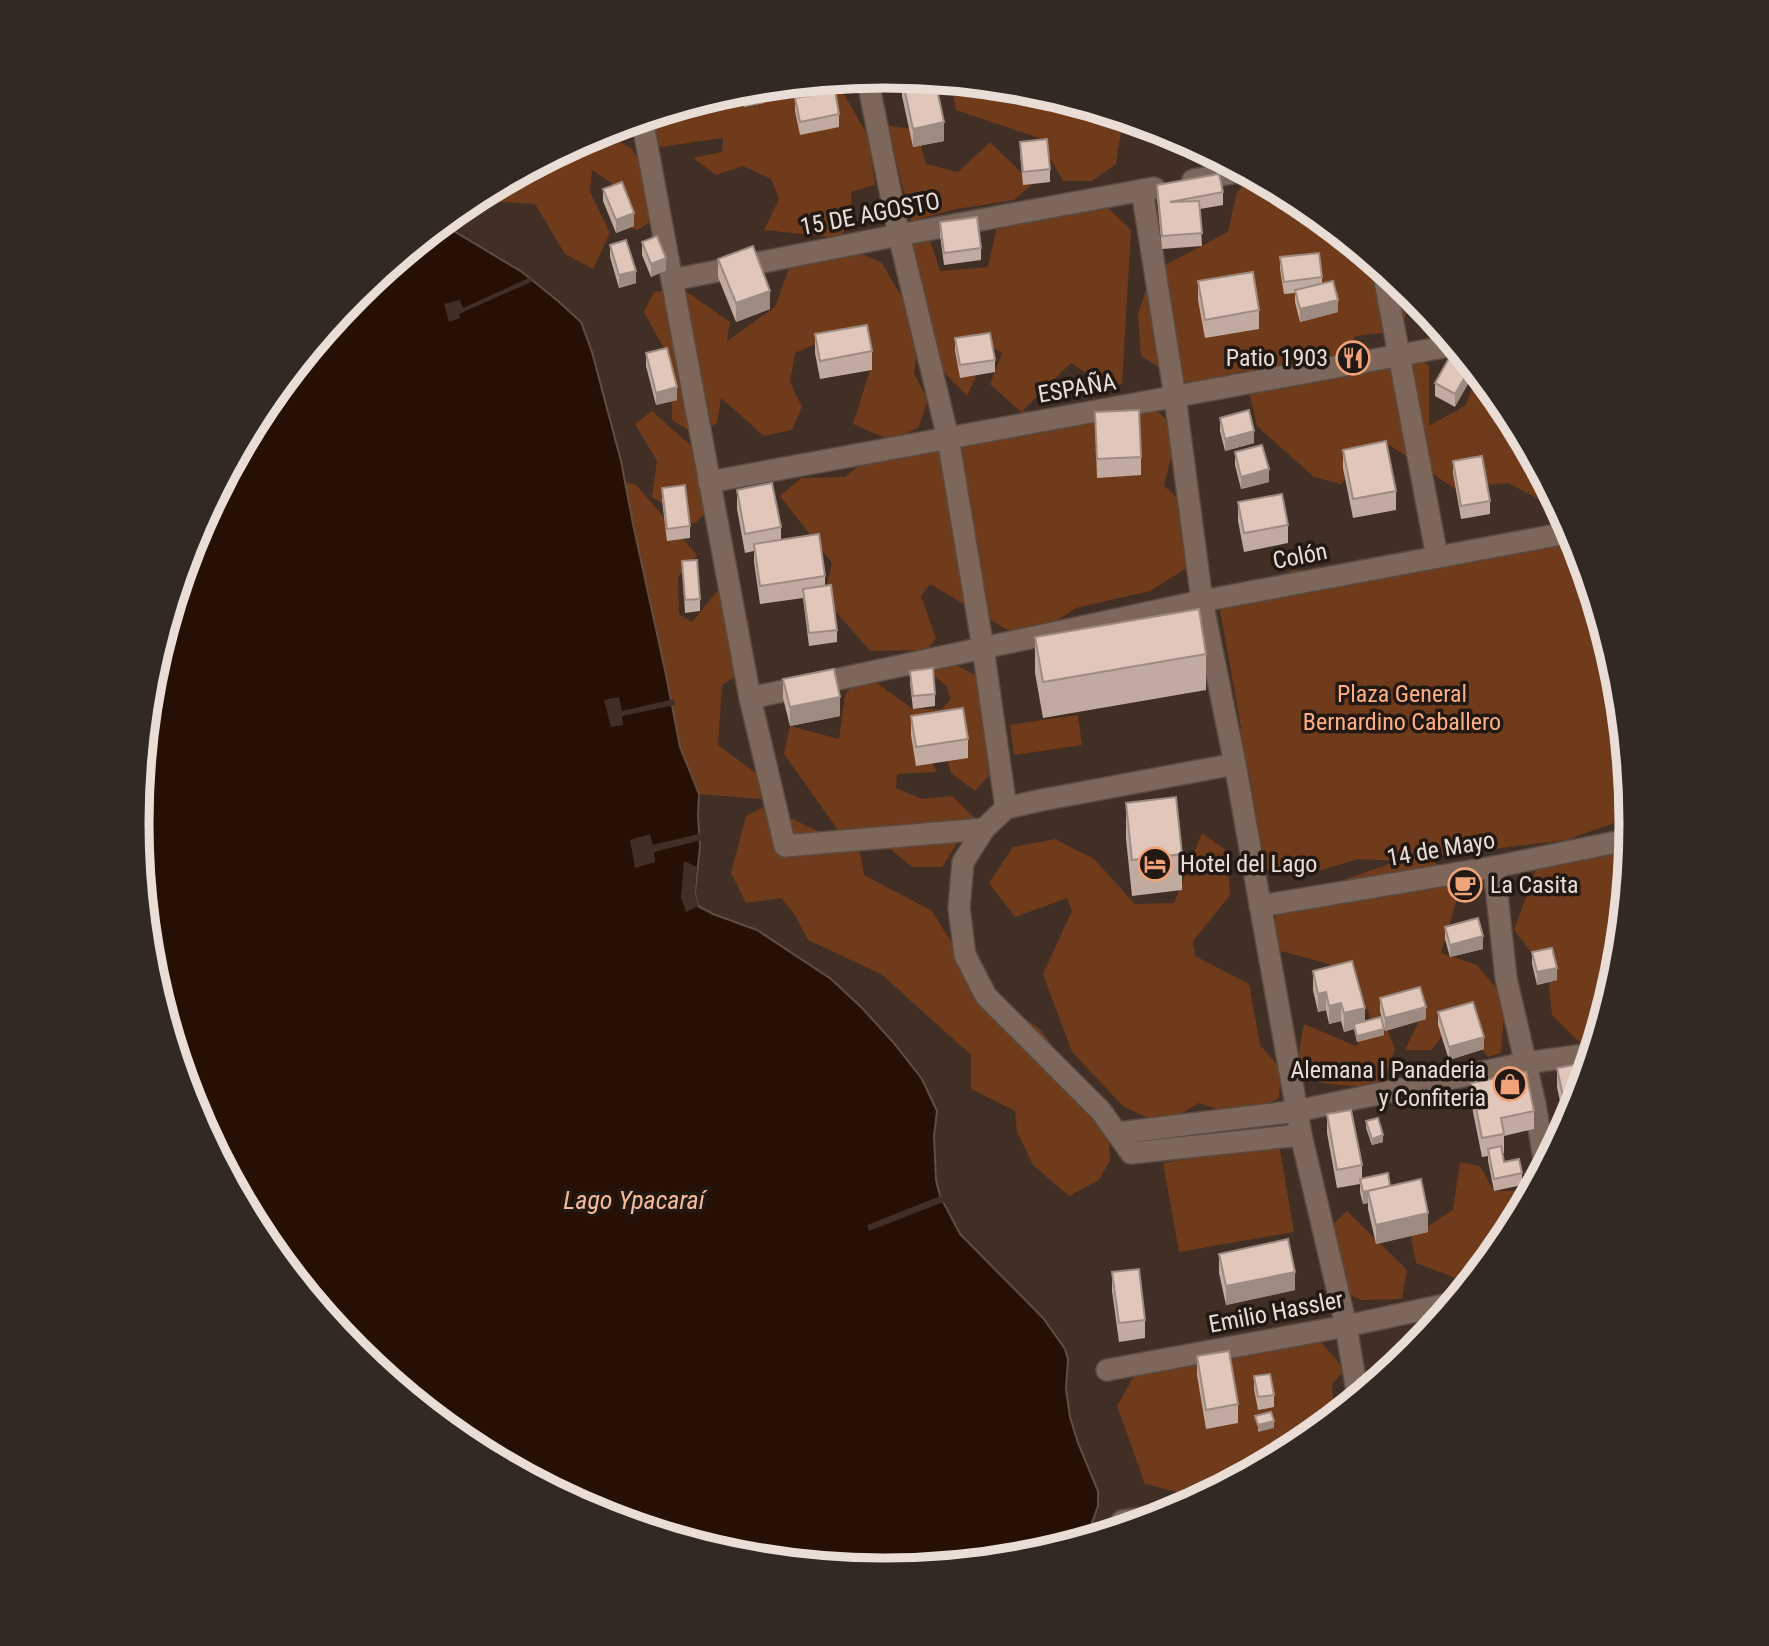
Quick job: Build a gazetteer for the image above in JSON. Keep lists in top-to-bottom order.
{
  "streets": {
    "street": [
      "15 DE AGOSTO",
      "ESPAÑA",
      "Colón",
      "14 de Mayo",
      "Emilio Hassler"
    ]
  },
  "water": ["Lago Ypacaraí"],
  "parks": ["Plaza General Bernardino Caballero"],
  "places": {
    "restaurant": ["Patio 1903"],
    "hotel": ["Hotel del Lago"],
    "cafe": ["La Casita"],
    "shop": ["Alemana I Panaderia y Confiteria"]
  }
}
